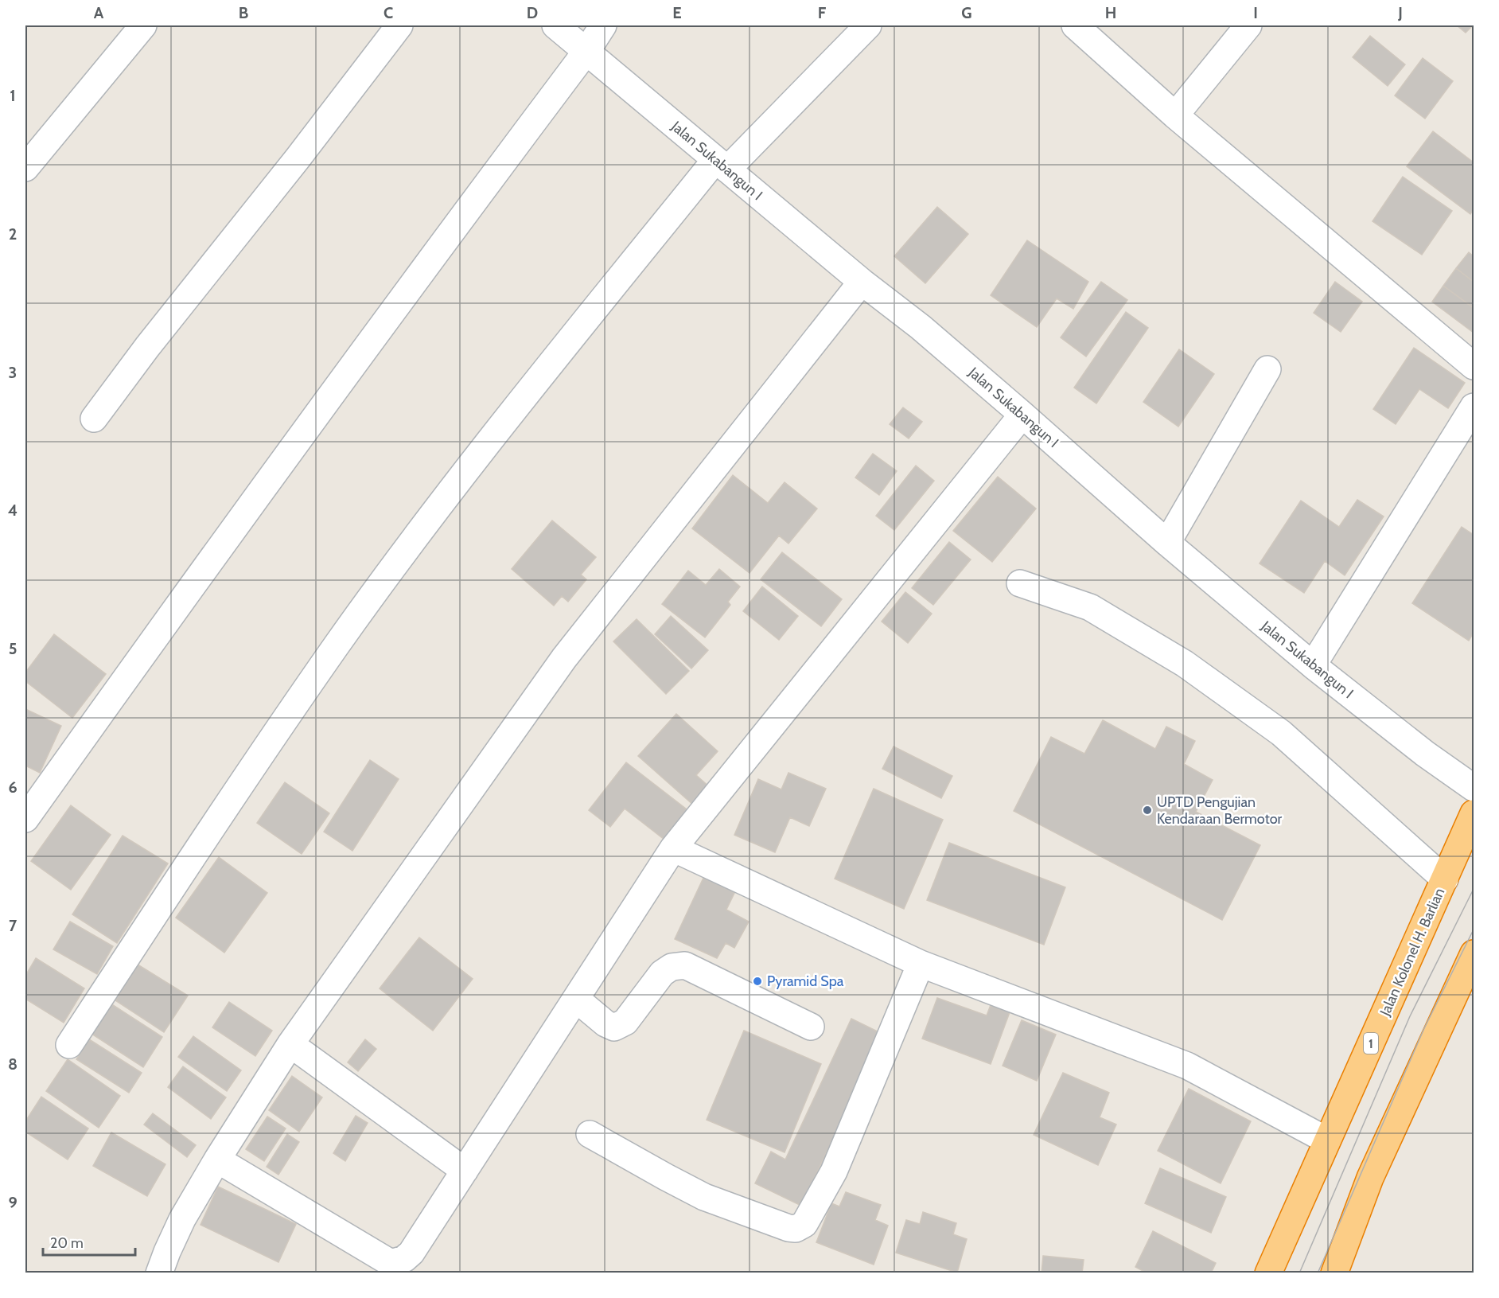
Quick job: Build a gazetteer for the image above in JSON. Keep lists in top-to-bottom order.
{
  "streets": {
    "highway": ["Jalan Kolonel H. Barlian", "1"],
    "street": ["Jalan Sukabangun I"]
  },
  "places": ["UPTD Pengujian Kendaraan Bermotor", "Pyramid Spa"],
  "scale_bar": "20 m",
  "grid": {
    "columns": [
      "A",
      "B",
      "C",
      "D",
      "E",
      "F",
      "G",
      "H",
      "I",
      "J"
    ],
    "rows": [
      "1",
      "2",
      "3",
      "4",
      "5",
      "6",
      "7",
      "8",
      "9"
    ]
  }
}
